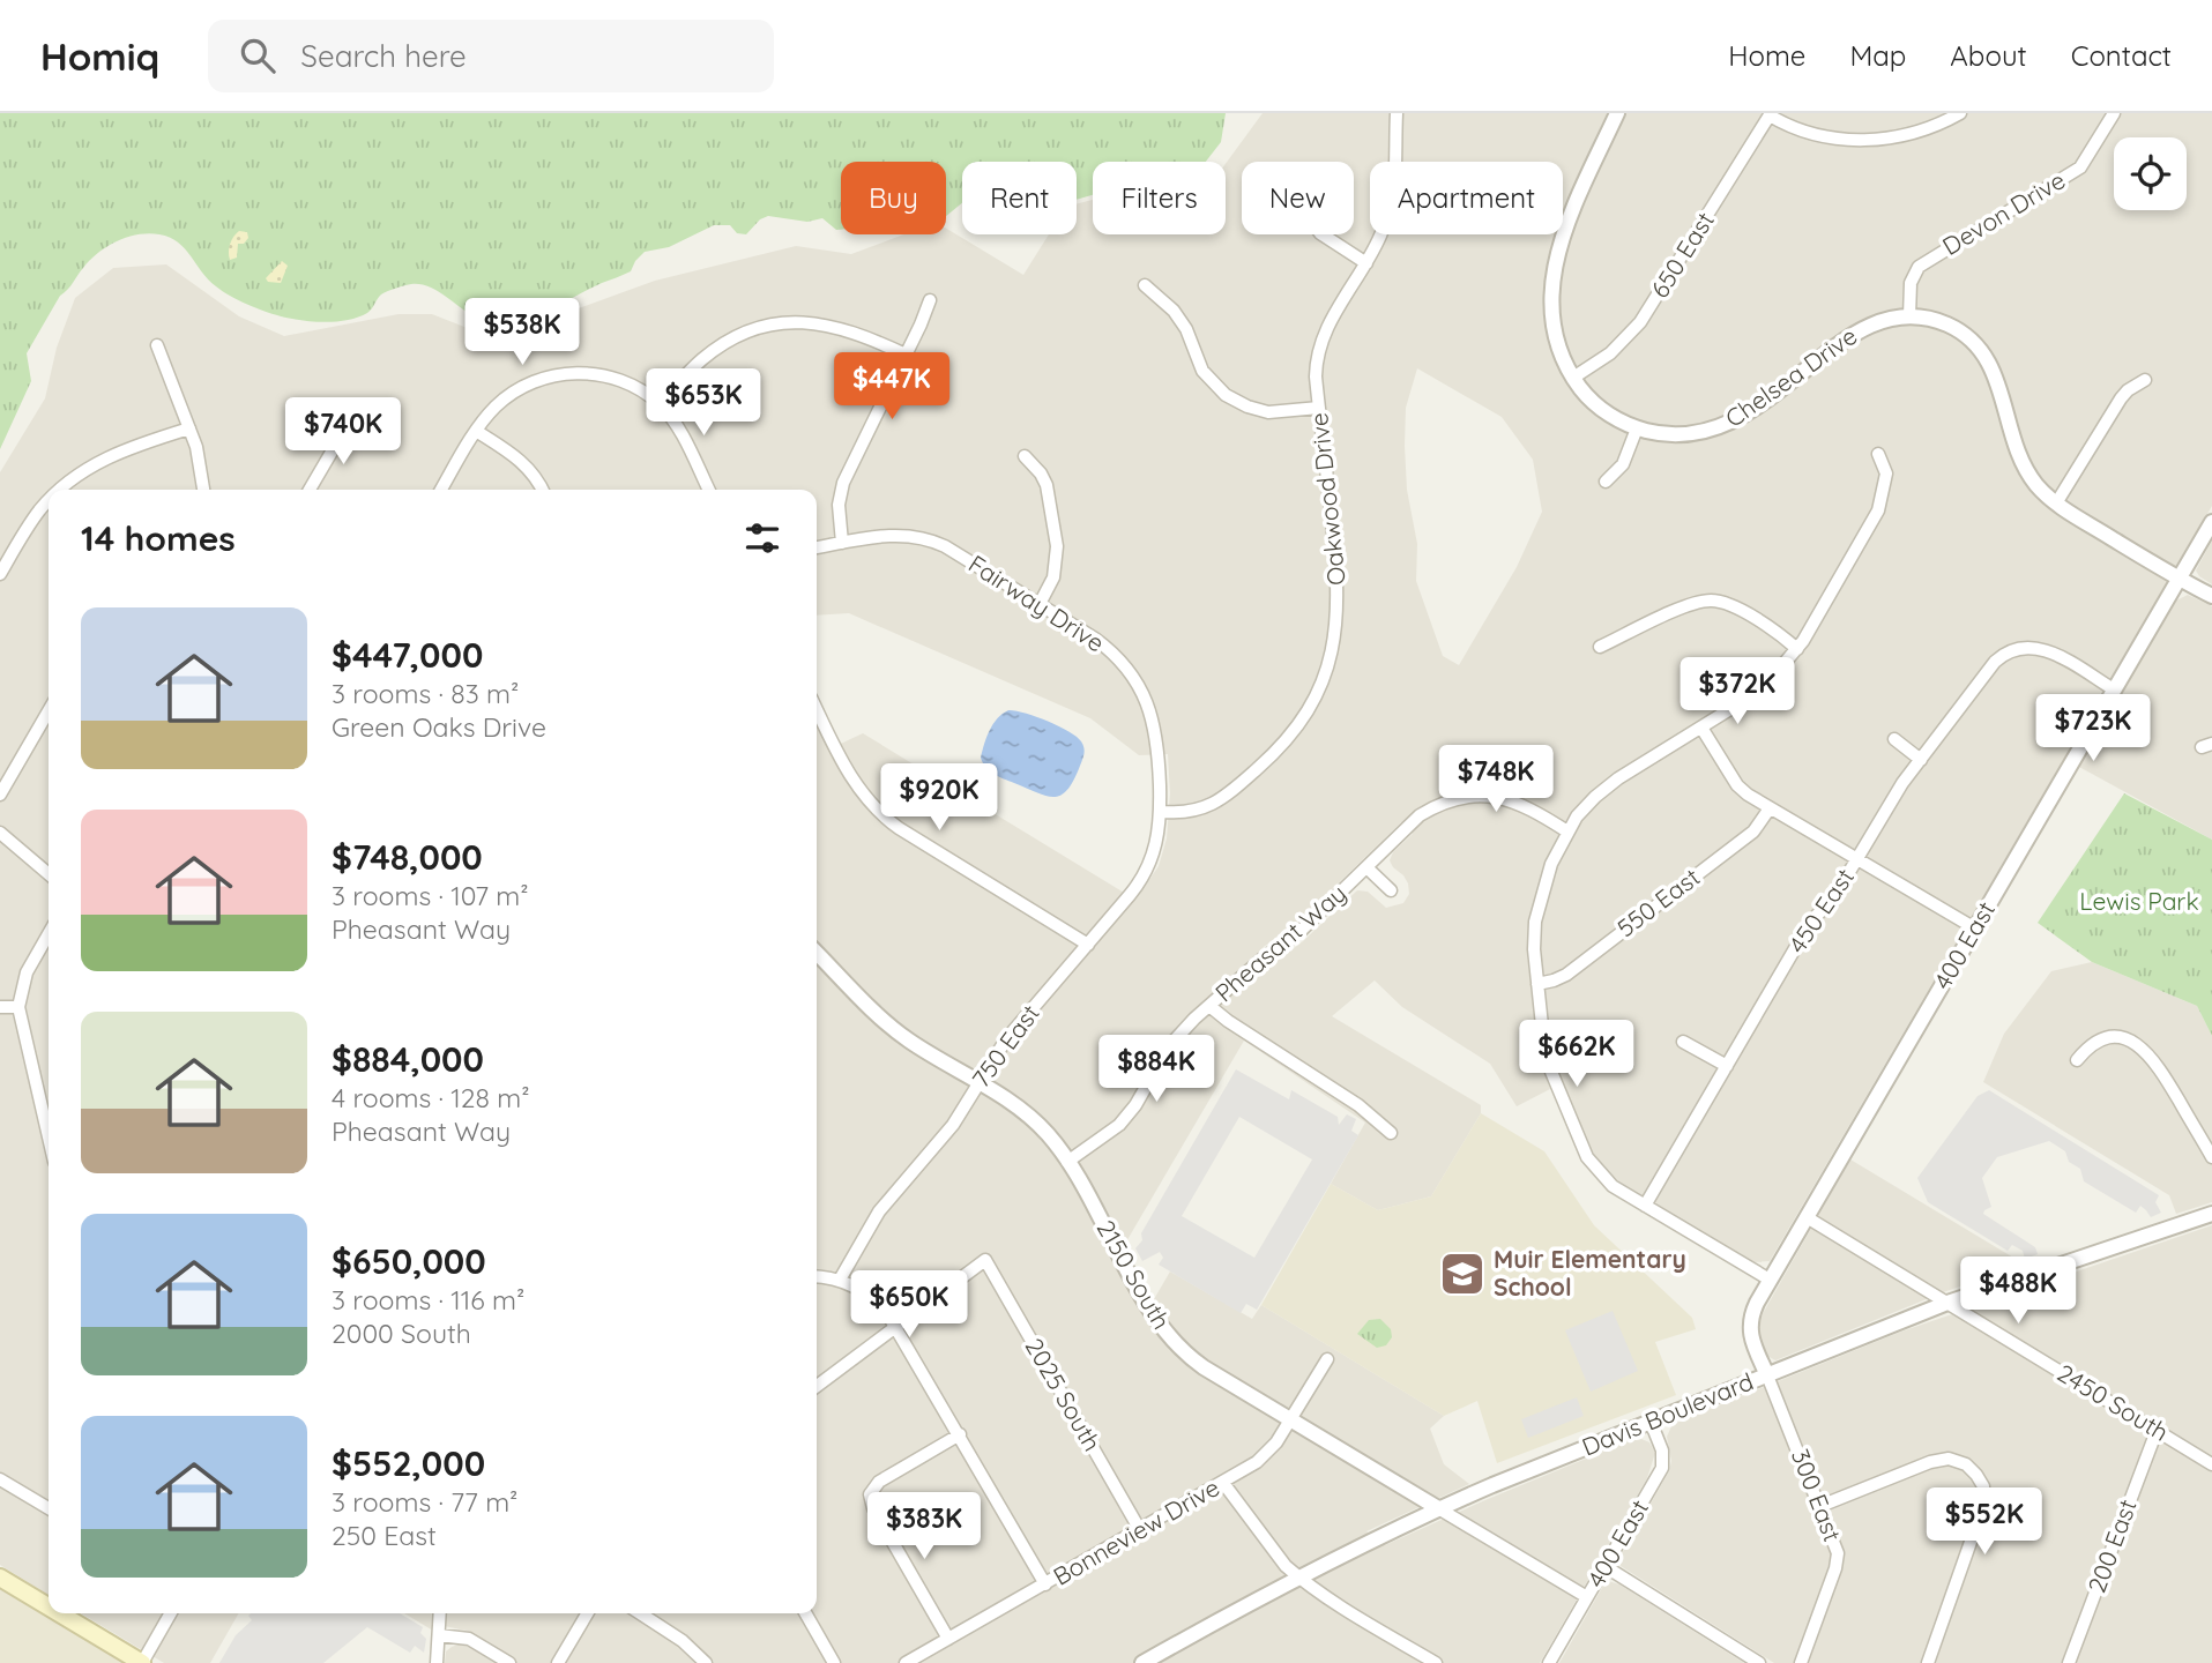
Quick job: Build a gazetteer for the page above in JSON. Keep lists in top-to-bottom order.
{
  "streets": {
    "street": [
      "Devon Drive",
      "650 East",
      "Chelsea Drive",
      "Oakwood Drive",
      "Fairway Drive",
      "550 East",
      "450 East",
      "Pheasant Way",
      "400 East",
      "750 East",
      "2150 South",
      "2025 South",
      "2450 South",
      "Davis Boulevard",
      "300 East",
      "Bonneview Drive",
      "200 East"
    ]
  },
  "crossings": [
    ["Devon Drive", "Chelsea Drive"],
    ["650 East", "Chelsea Drive"],
    ["Chelsea Drive", "400 East"],
    ["Oakwood Drive", "Fairway Drive"],
    ["Oakwood Drive", "750 East"],
    ["Fairway Drive", "750 East"],
    ["450 East", "400 East"],
    ["Pheasant Way", "2150 South"],
    ["400 East", "2150 South"],
    ["400 East", "2450 South"],
    ["400 East", "Davis Boulevard"],
    ["400 East", "300 East"],
    ["750 East", "2150 South"],
    ["2150 South", "Davis Boulevard"],
    ["2150 South", "Bonneview Drive"],
    ["2025 South", "Bonneview Drive"],
    ["2450 South", "Davis Boulevard"],
    ["2450 South", "200 East"],
    ["Davis Boulevard", "300 East"]
  ],
  "parks": ["Lewis Park"],
  "places": {
    "school or university": ["Muir Elementary School"]
  },
  "page": {
    "header": "Homiq",
    "search": "Search here",
    "nav": [
      "Home",
      "Map",
      "About",
      "Contact"
    ],
    "chip": [
      "Buy",
      "Rent",
      "Filters",
      "New",
      "Apartment"
    ],
    "price": [
      "$538K",
      "$447K",
      "$653K",
      "$740K",
      "$372K",
      "$723K",
      "$748K",
      "$920K",
      "$662K",
      "$884K",
      "$488K",
      "$650K",
      "$552K",
      "$383K"
    ],
    "heading": "14 homes",
    "list": [
      {
        "name": "$447,000",
        "note": "3 rooms · 83 m² · Green Oaks Drive"
      },
      {
        "name": "$748,000",
        "note": "3 rooms · 107 m² · Pheasant Way"
      },
      {
        "name": "$884,000",
        "note": "4 rooms · 128 m² · Pheasant Way"
      },
      {
        "name": "$650,000",
        "note": "3 rooms · 116 m² · 2000 South"
      },
      {
        "name": "$552,000",
        "note": "3 rooms · 77 m² · 250 East"
      }
    ]
  }
}
